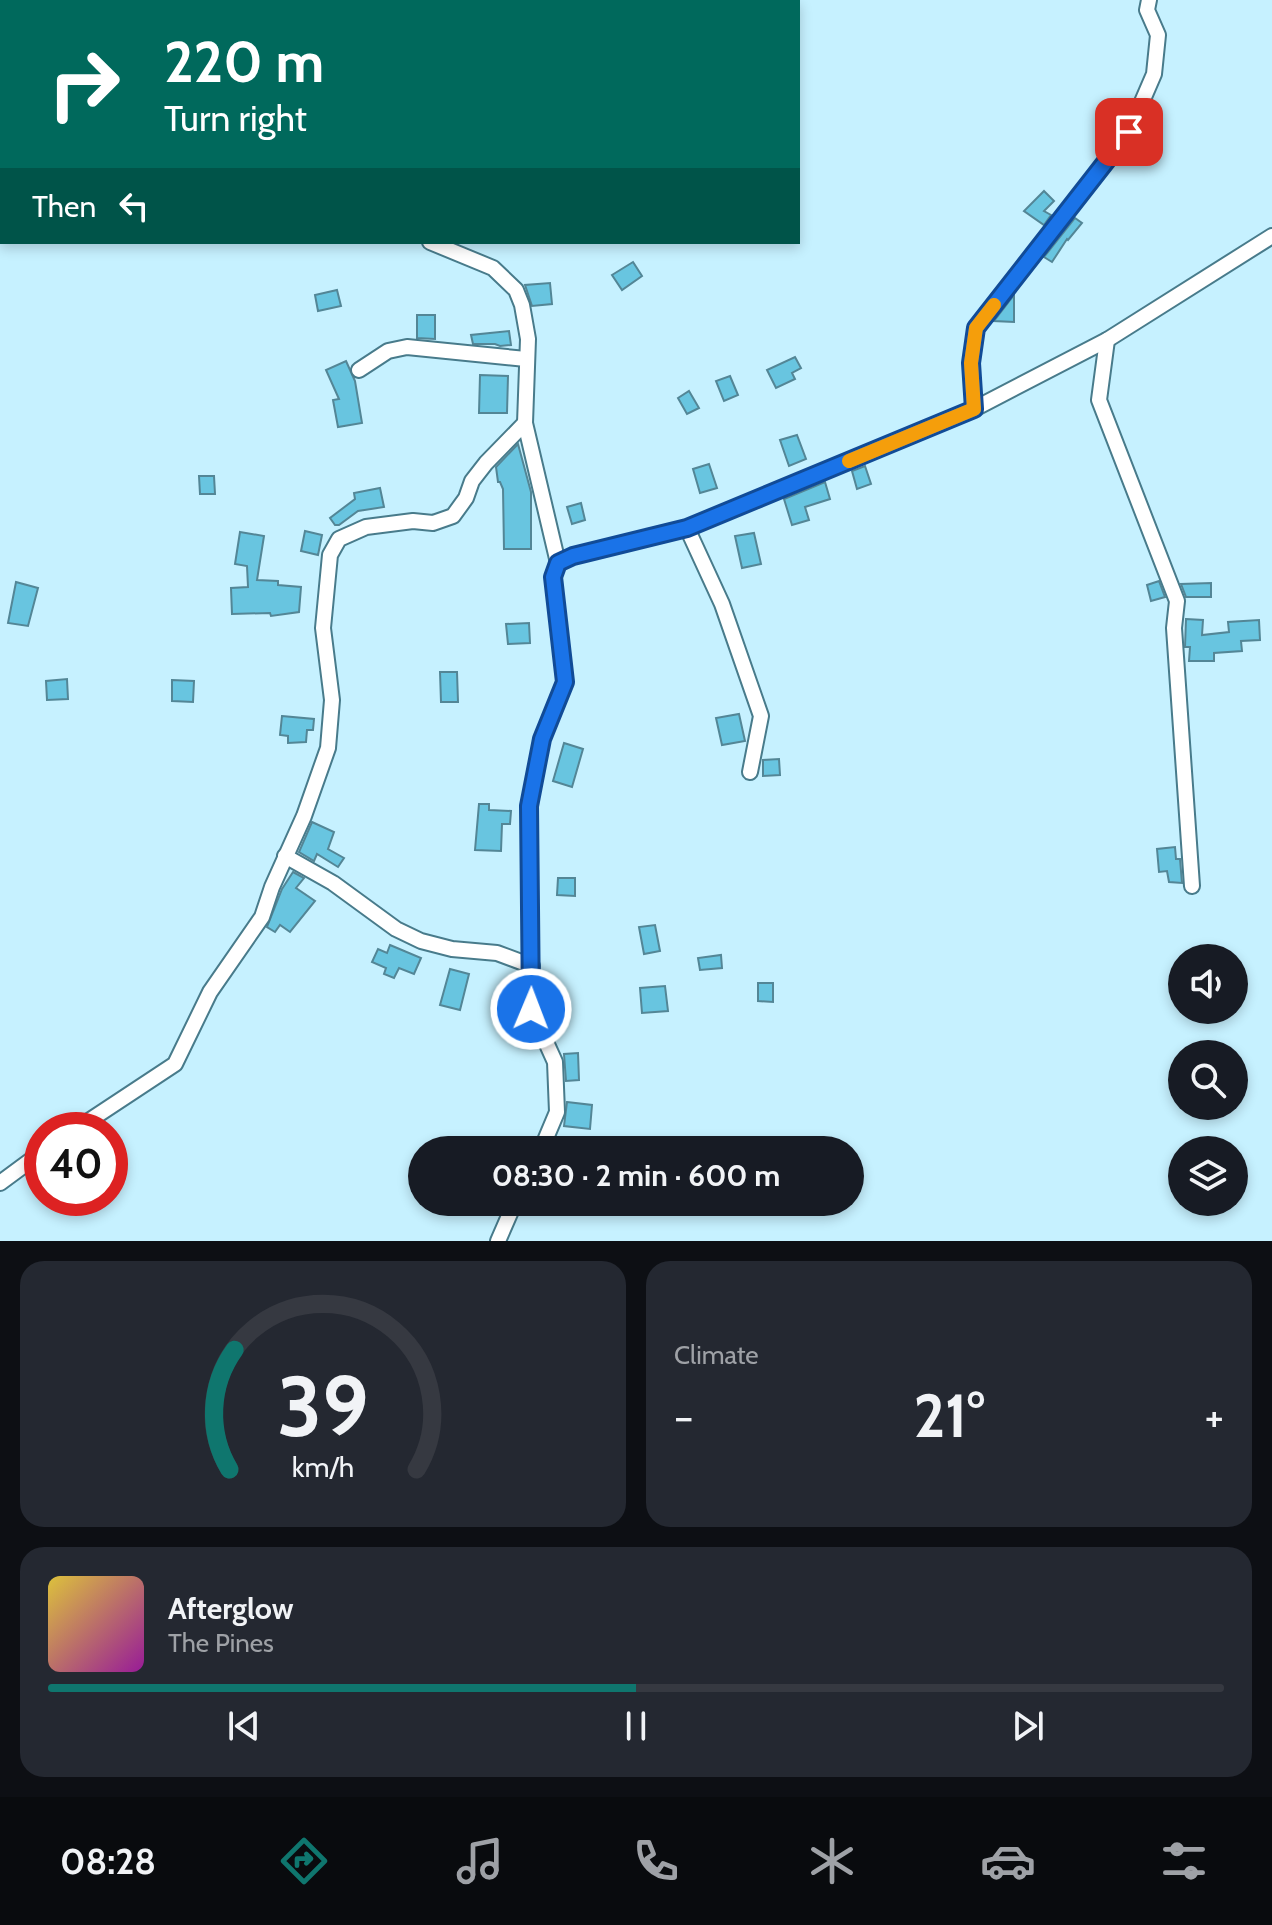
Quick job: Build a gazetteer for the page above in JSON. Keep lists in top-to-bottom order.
{
  "page": {
    "turn": ["220 m", "Turn right"],
    "then": "Then",
    "limit": "40",
    "trip": "08:30 · 2 min · 600 m",
    "tile": "Climate",
    "heat": ["−", "21°", "+"],
    "song": ["Afterglow", "The Pines"],
    "tabs": "08:28",
    "gauge": ["39", "km/h"]
  }
}
